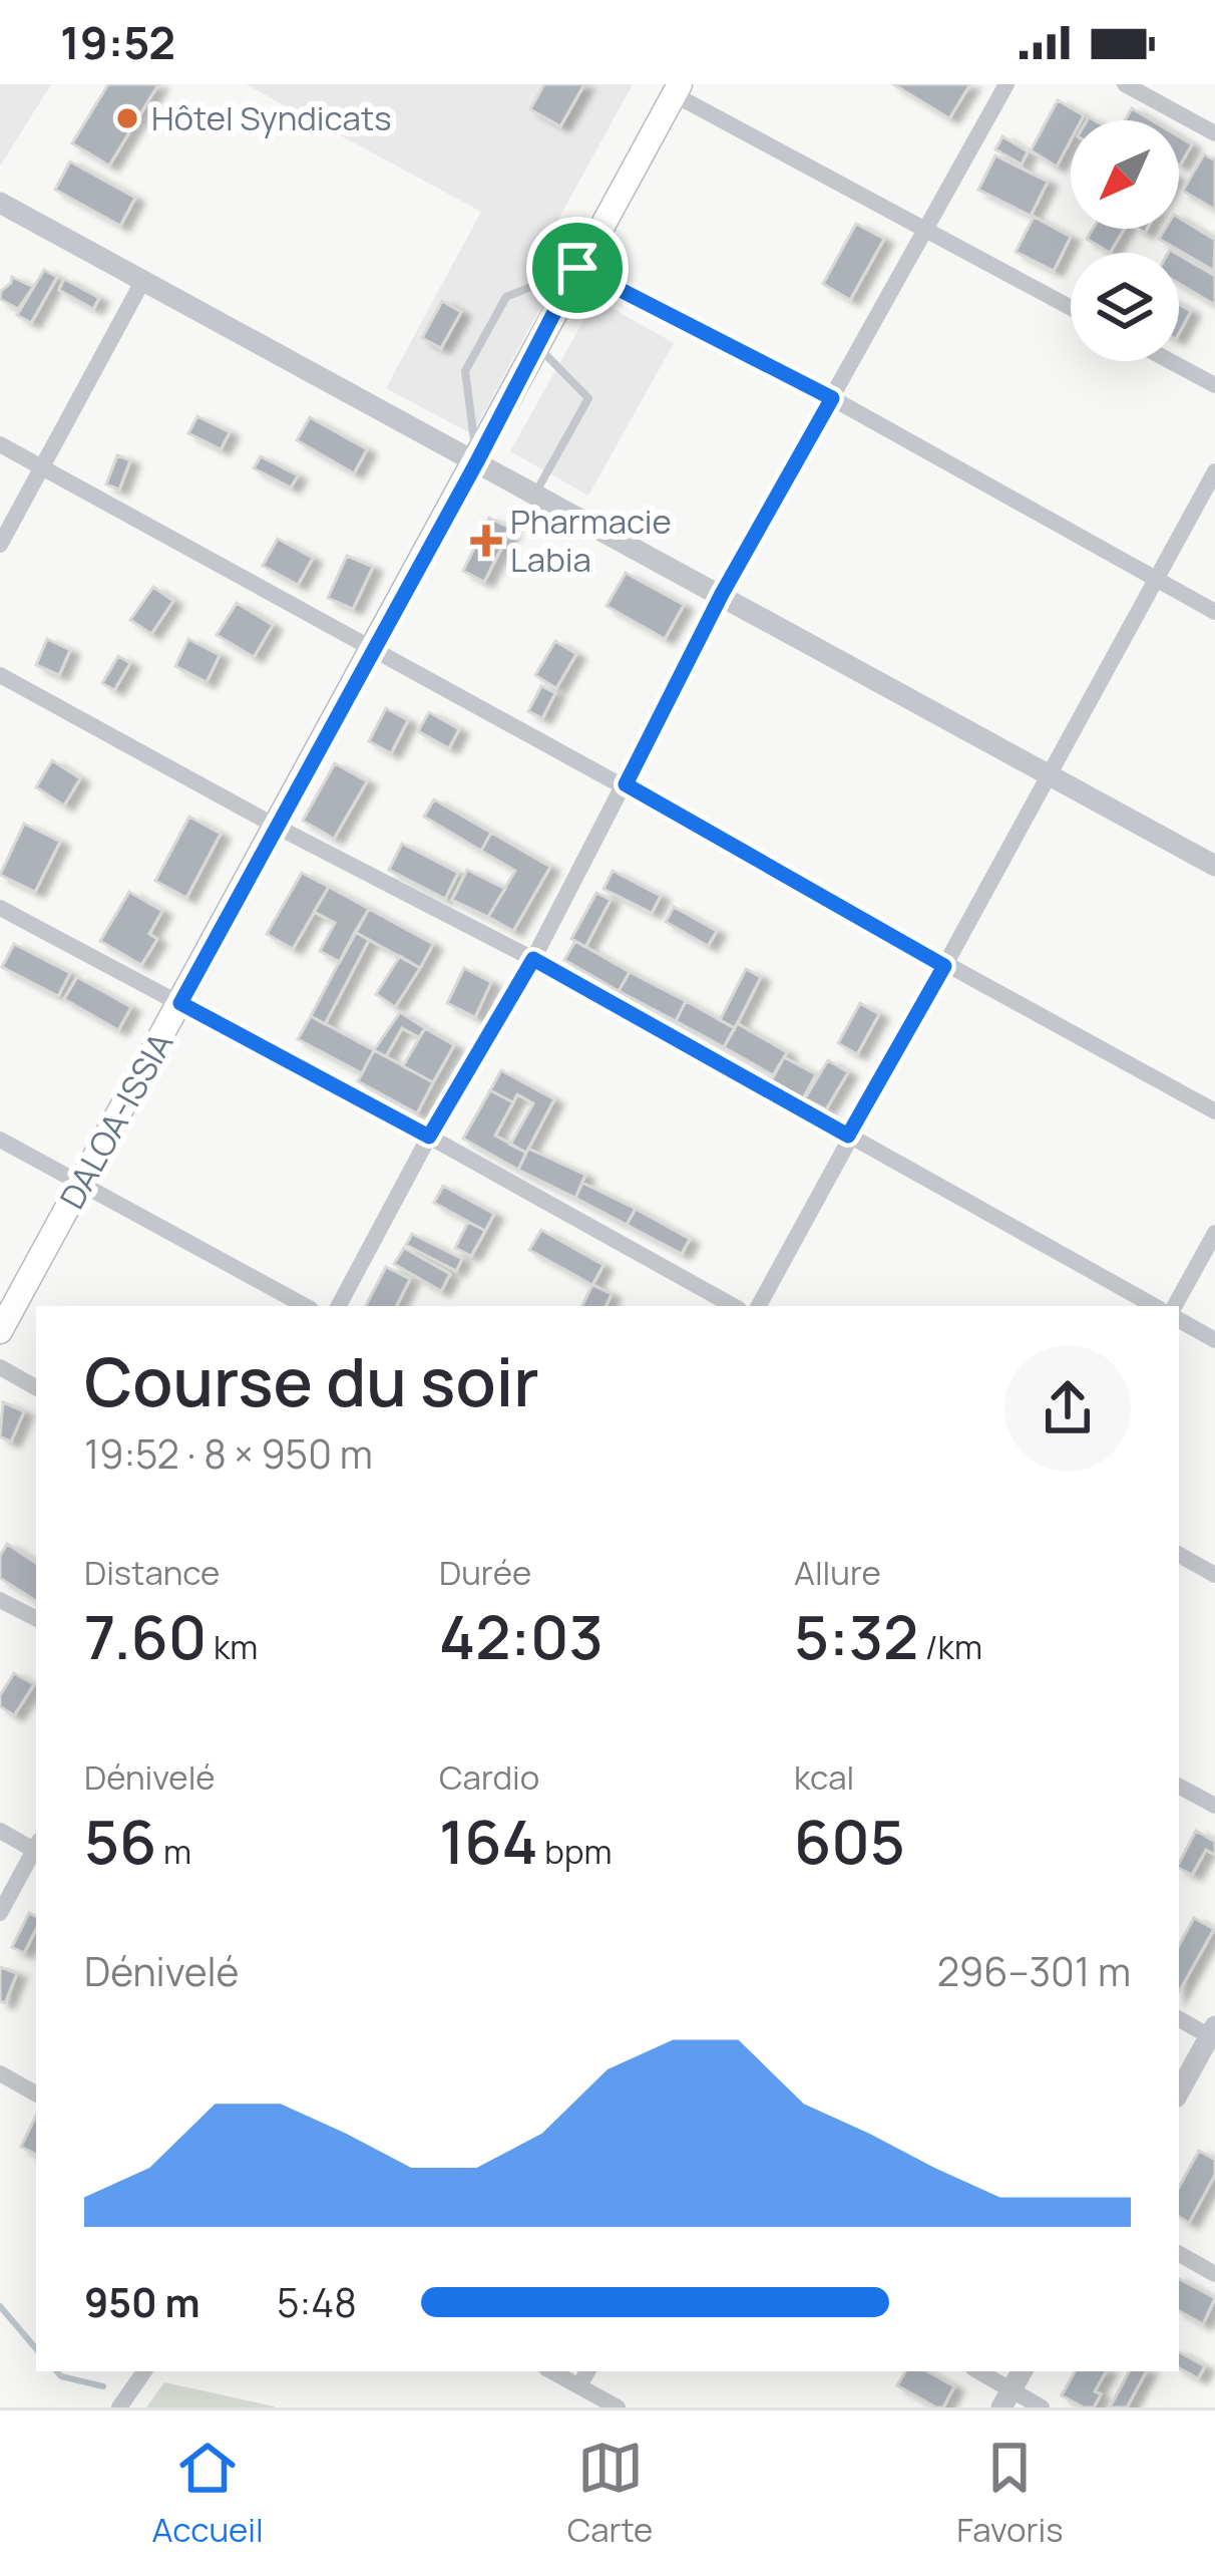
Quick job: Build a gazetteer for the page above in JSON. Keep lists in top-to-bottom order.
{
  "streets": {
    "main road": ["DALOA-ISSIA"]
  },
  "places": {
    "other": ["Hôtel Syndicats"],
    "health": ["Pharmacie Labia"]
  },
  "north": "bottom left",
  "page": {
    "status": "19:52",
    "heading": ["Course du soir", "19:52 · 8 × 950 m"],
    "stats": [
      ["Distance", "7.60 km"],
      ["Durée", "42:03"],
      ["Allure", "5:32 /km"],
      ["Dénivelé", "56 m"],
      ["Cardio", "164 bpm"],
      ["kcal", "605"]
    ],
    "chart": ["Dénivelé", "296–301 m"],
    "list": [
      {
        "name": "950 m",
        "note": "5:48"
      }
    ],
    "tabs": ["Accueil", "Carte", "Favoris"]
  }
}
